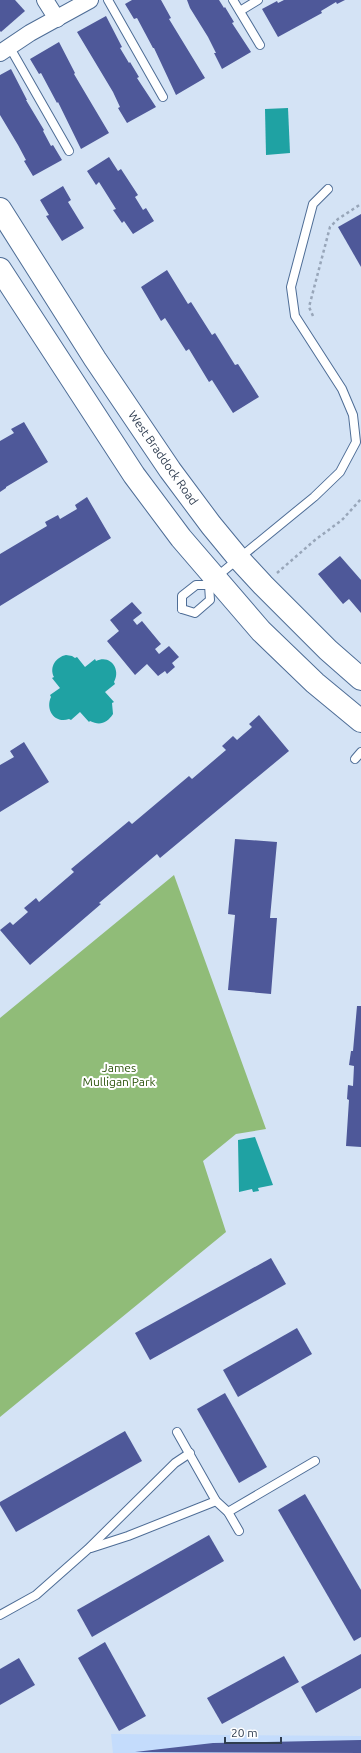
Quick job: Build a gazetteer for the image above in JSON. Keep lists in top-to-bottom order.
{
  "streets": {
    "main road": ["West Braddock Road"]
  },
  "parks": ["James Mulligan Park"],
  "scale_bar": "20 m"
}
